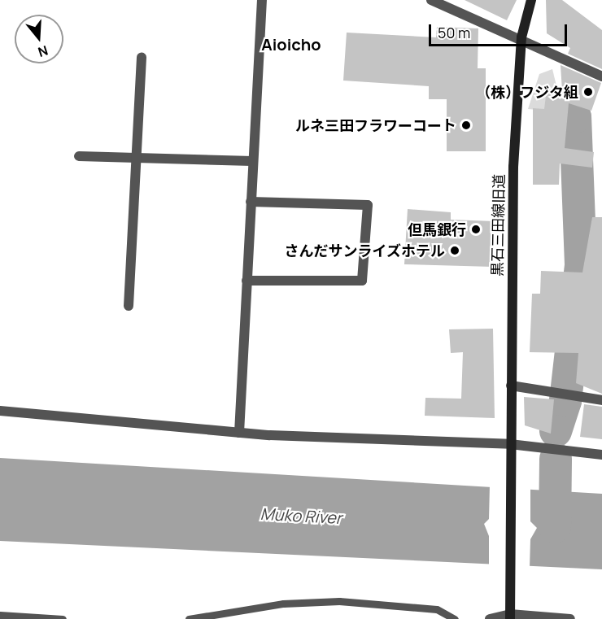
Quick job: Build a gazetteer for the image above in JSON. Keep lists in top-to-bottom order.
{
  "streets": {
    "street": ["黒石三田線旧道"]
  },
  "districts": ["Aioicho"],
  "water": ["Muko River"],
  "places": [
    "（株）フジタ組",
    "ルネ三田フラワーコート",
    "但馬銀行",
    "さんだサンライズホテル"
  ],
  "scale_bar": "50 m",
  "north": "bottom"
}
